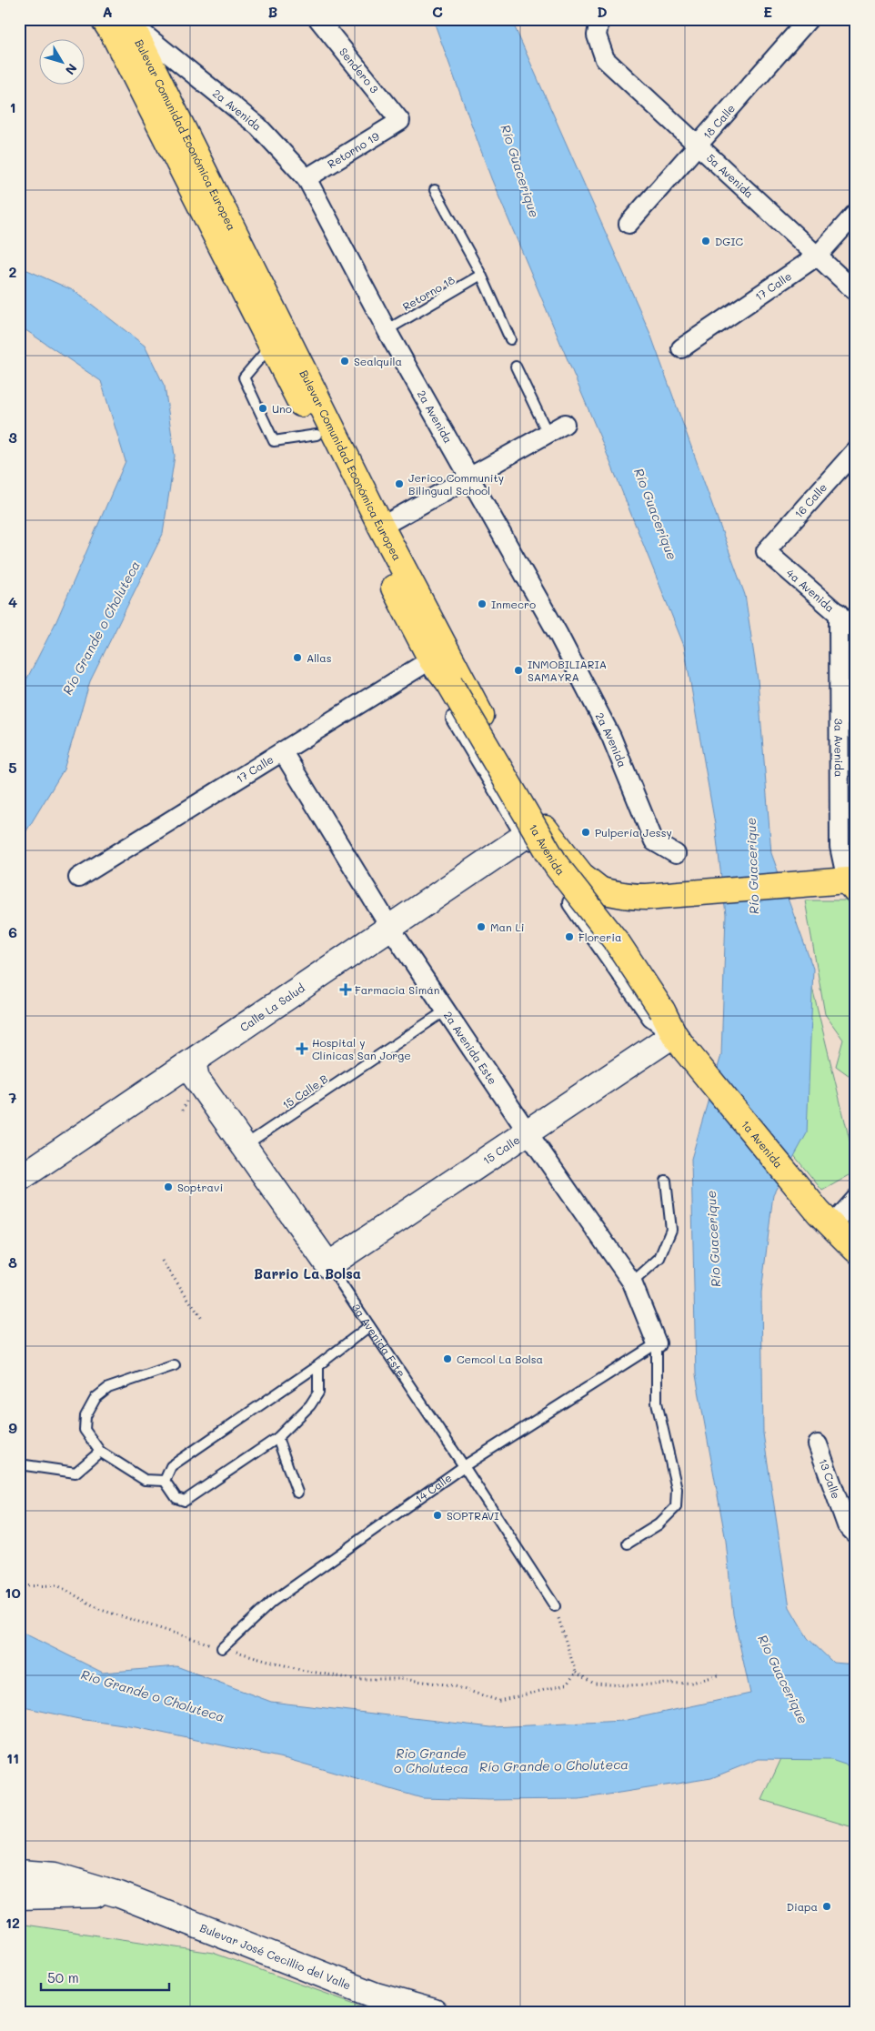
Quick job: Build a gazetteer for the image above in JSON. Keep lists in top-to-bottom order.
{
  "streets": {
    "main road": [
      "Bulevar Comunidad Económica Europea",
      "3a Avenida",
      "1a Avenida",
      "Calle La Salud",
      "15 Calle",
      "3a Avenida Este",
      "Bulevar José Cecillio del Valle"
    ],
    "street": [
      "Sendero 3",
      "2a Avenida",
      "18 Calle",
      "Retorno 19",
      "5a Avenida",
      "17 Calle",
      "16 Calle",
      "4a Avenida",
      "2a Avenida Este",
      "13 Calle"
    ],
    "lane": ["Retorno 18", "15 Calle B", "14 Calle"]
  },
  "crossings": [
    ["Sendero 3", "Retorno 19"],
    ["2a Avenida", "Bulevar Comunidad Económica Europea"],
    ["2a Avenida", "Retorno 19"],
    ["2a Avenida", "Retorno 18"],
    ["18 Calle", "5a Avenida"],
    ["Bulevar Comunidad Económica Europea", "17 Calle"],
    ["Bulevar Comunidad Económica Europea", "3a Avenida"],
    ["Bulevar Comunidad Económica Europea", "1a Avenida"],
    ["Bulevar Comunidad Económica Europea", "Calle La Salud"],
    ["5a Avenida", "17 Calle"],
    ["17 Calle", "1a Avenida"],
    ["17 Calle", "2a Avenida Este"],
    ["16 Calle", "4a Avenida"],
    ["4a Avenida", "3a Avenida"],
    ["3a Avenida", "1a Avenida"],
    ["3a Avenida", "Calle La Salud"],
    ["1a Avenida", "Calle La Salud"],
    ["1a Avenida", "15 Calle"],
    ["Calle La Salud", "2a Avenida Este"],
    ["Calle La Salud", "3a Avenida Este"],
    ["2a Avenida Este", "15 Calle B"],
    ["2a Avenida Este", "15 Calle"],
    ["2a Avenida Este", "14 Calle"],
    ["15 Calle B", "3a Avenida Este"],
    ["15 Calle", "3a Avenida Este"],
    ["3a Avenida Este", "14 Calle"]
  ],
  "districts": ["Barrio La Bolsa"],
  "water": ["Río Guacerique", "Río Grande o Choluteca", "Rio Grande o Choluteca"],
  "places": {
    "other": [
      "DGIC",
      "Sealquila",
      "Uno",
      "Jerico Community Bilingual School",
      "Inmecro",
      "Allas",
      "INMOBILIARIA SAMAYRA",
      "Pulpería Jessy",
      "Man Li",
      "Floreria",
      "Soptravi",
      "Cemcol La Bolsa",
      "SOPTRAVI",
      "Diapa"
    ],
    "health": ["Farmacia Simán", "Hospital y Clínicas San Jorge"]
  },
  "scale_bar": "50 m",
  "north": "bottom right",
  "grid": {
    "columns": [
      "A",
      "B",
      "C",
      "D",
      "E"
    ],
    "rows": [
      "1",
      "2",
      "3",
      "4",
      "5",
      "6",
      "7",
      "8",
      "9",
      "10",
      "11",
      "12"
    ]
  }
}
